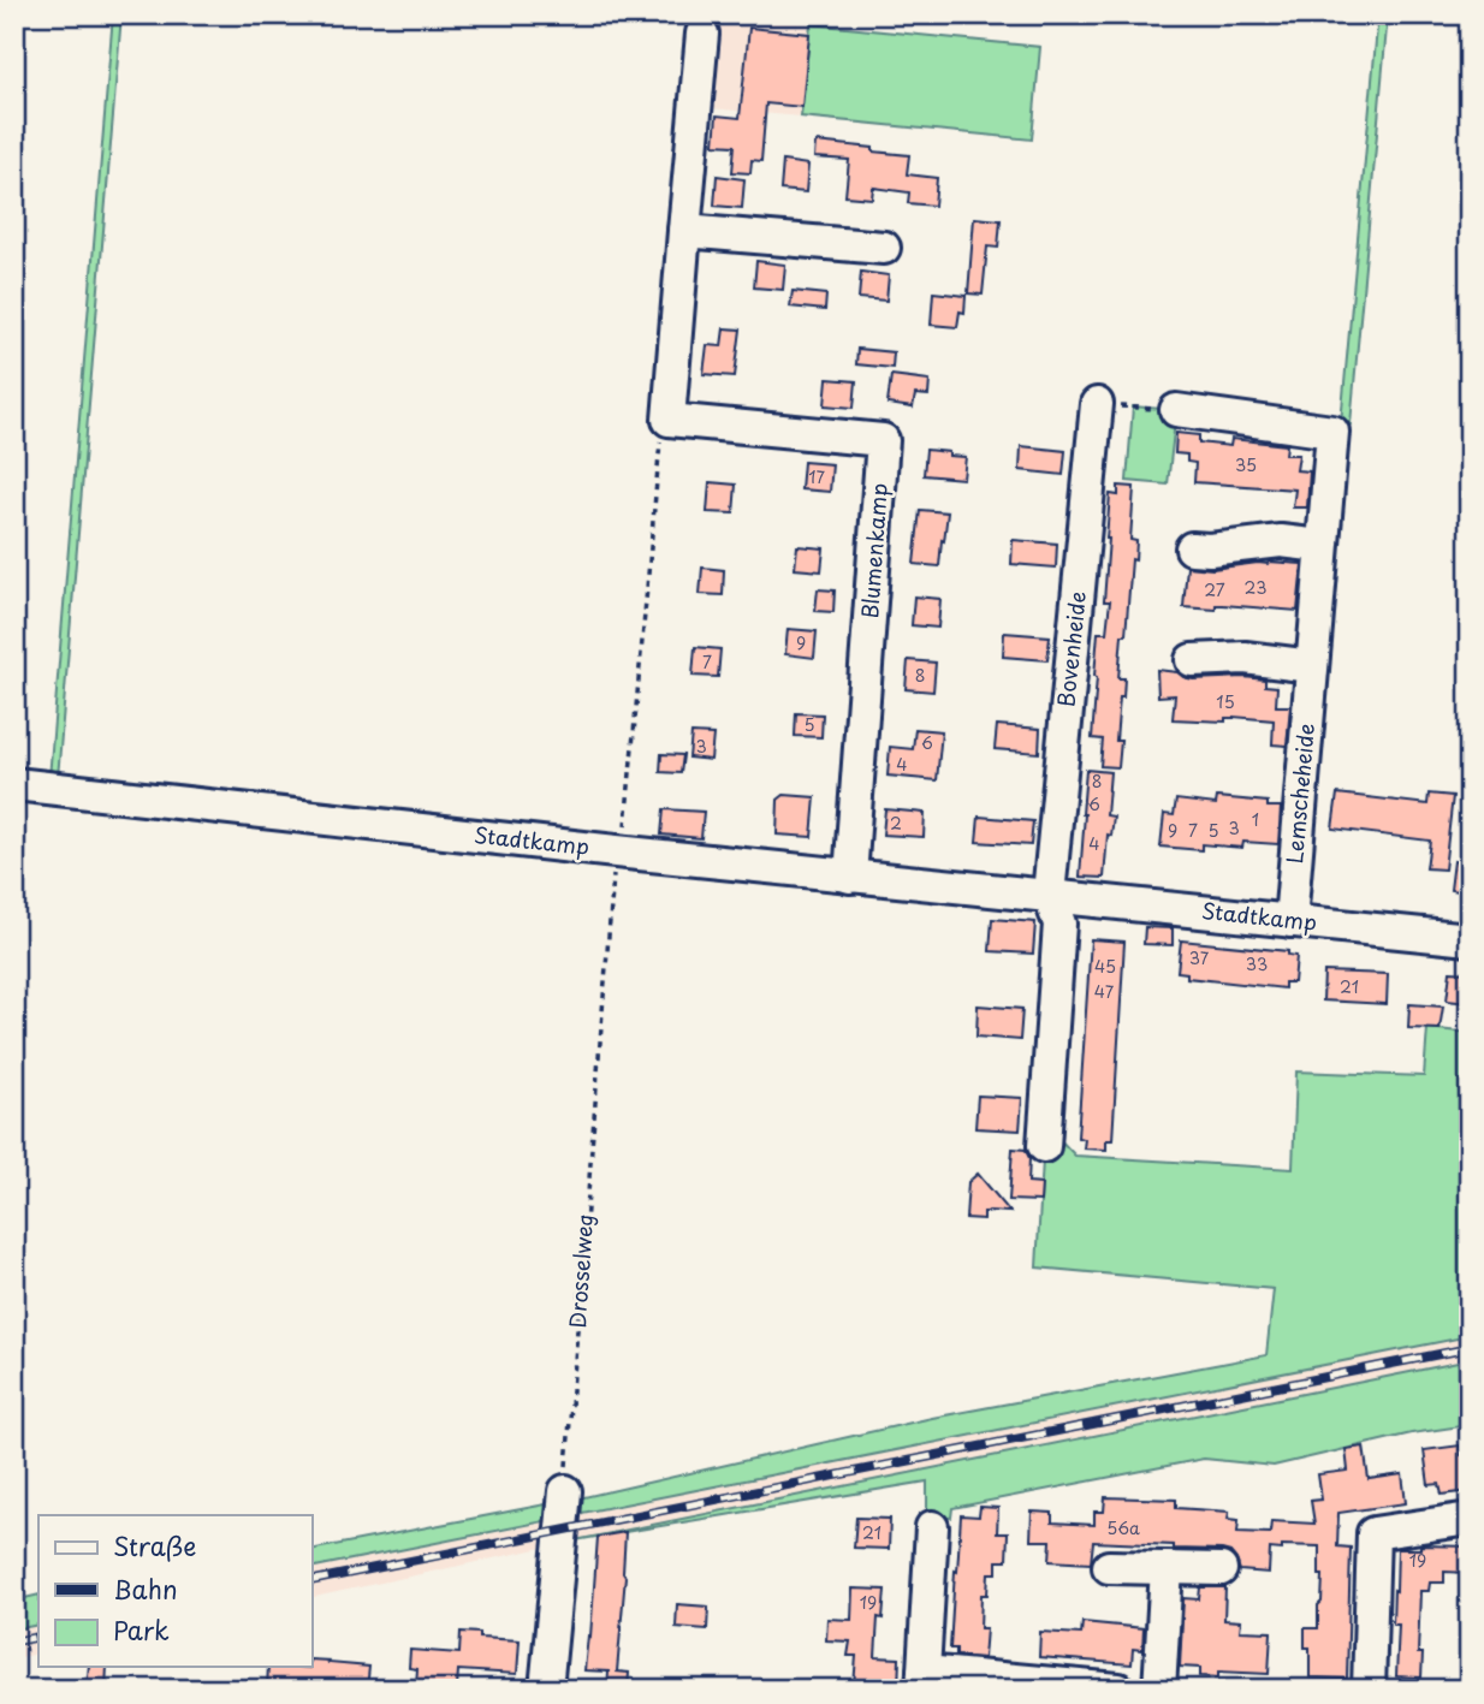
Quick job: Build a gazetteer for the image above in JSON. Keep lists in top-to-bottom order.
{
  "streets": {
    "street": [
      "Blumenkamp",
      "Bovenheide",
      "Lemscheheide",
      "Stadtkamp"
    ],
    "path": ["Drosselweg"]
  },
  "crossings": [
    ["Blumenkamp", "Stadtkamp"],
    ["Bovenheide", "Stadtkamp"],
    ["Lemscheheide", "Stadtkamp"],
    ["Stadtkamp", "Drosselweg"]
  ],
  "house_numbers": [
    "35",
    "17",
    "23",
    "27",
    "9",
    "7",
    "8",
    "15",
    "5",
    "6",
    "3",
    "4",
    "8",
    "6",
    "1",
    "2",
    "3",
    "9",
    "7",
    "5",
    "4",
    "37",
    "33",
    "45",
    "21",
    "47",
    "56a",
    "21",
    "19",
    "19"
  ],
  "legend": ["Straße", "Bahn", "Park"]
}
